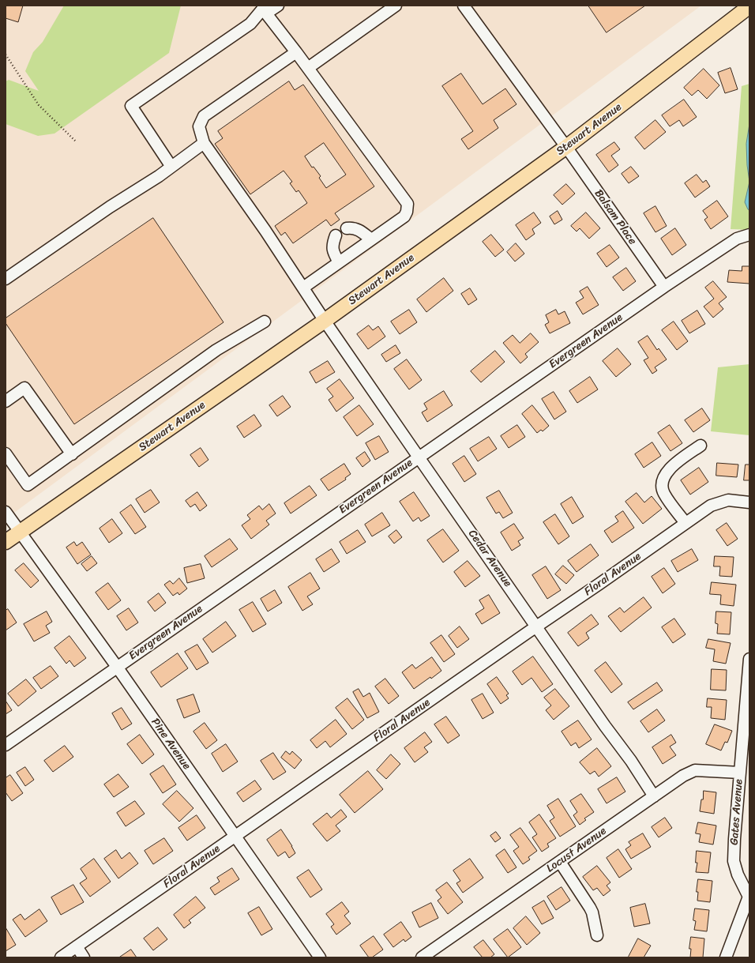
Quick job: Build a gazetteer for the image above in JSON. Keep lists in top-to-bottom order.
{
  "streets": {
    "main road": ["Stewart Avenue"],
    "street": [
      "Balsam Place",
      "Evergreen Avenue",
      "Cedar Avenue",
      "Floral Avenue",
      "Pine Avenue",
      "Gates Avenue",
      "Locust Avenue"
    ]
  },
  "crossings": [
    ["Stewart Avenue", "Balsam Place"],
    ["Stewart Avenue", "Cedar Avenue"],
    ["Stewart Avenue", "Pine Avenue"],
    ["Balsam Place", "Evergreen Avenue"],
    ["Evergreen Avenue", "Cedar Avenue"],
    ["Evergreen Avenue", "Pine Avenue"],
    ["Cedar Avenue", "Floral Avenue"],
    ["Cedar Avenue", "Locust Avenue"],
    ["Floral Avenue", "Pine Avenue"],
    ["Gates Avenue", "Locust Avenue"]
  ]
}
